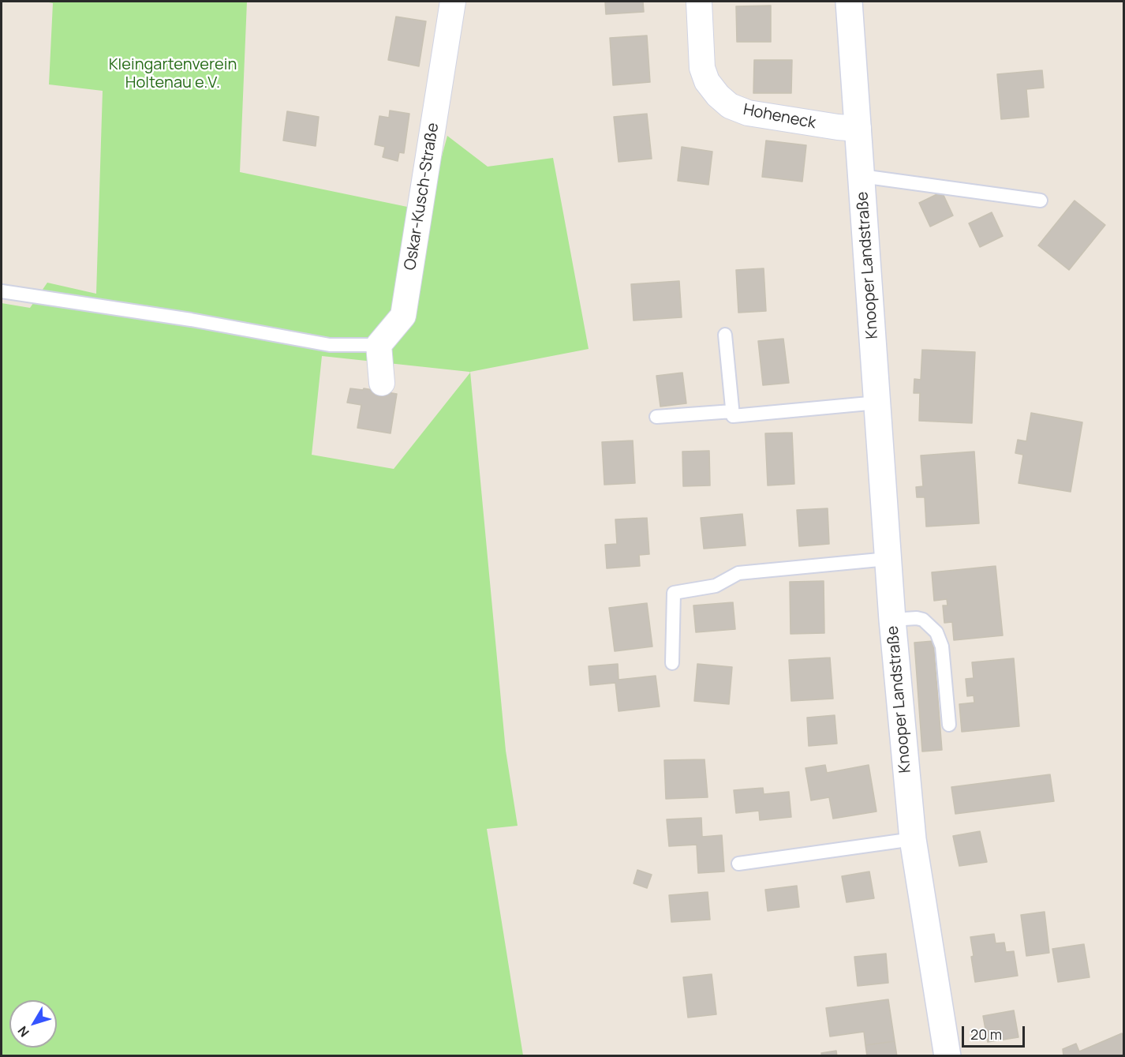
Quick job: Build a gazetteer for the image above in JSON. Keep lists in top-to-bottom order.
{
  "streets": {
    "street": ["Hoheneck", "Oskar-Kusch-Straße", "Knooper Landstraße"]
  },
  "crossings": [
    ["Hoheneck", "Knooper Landstraße"]
  ],
  "parks": ["Kleingartenverein Holtenau e.V."],
  "scale_bar": "20 m",
  "north": "bottom left"
}
